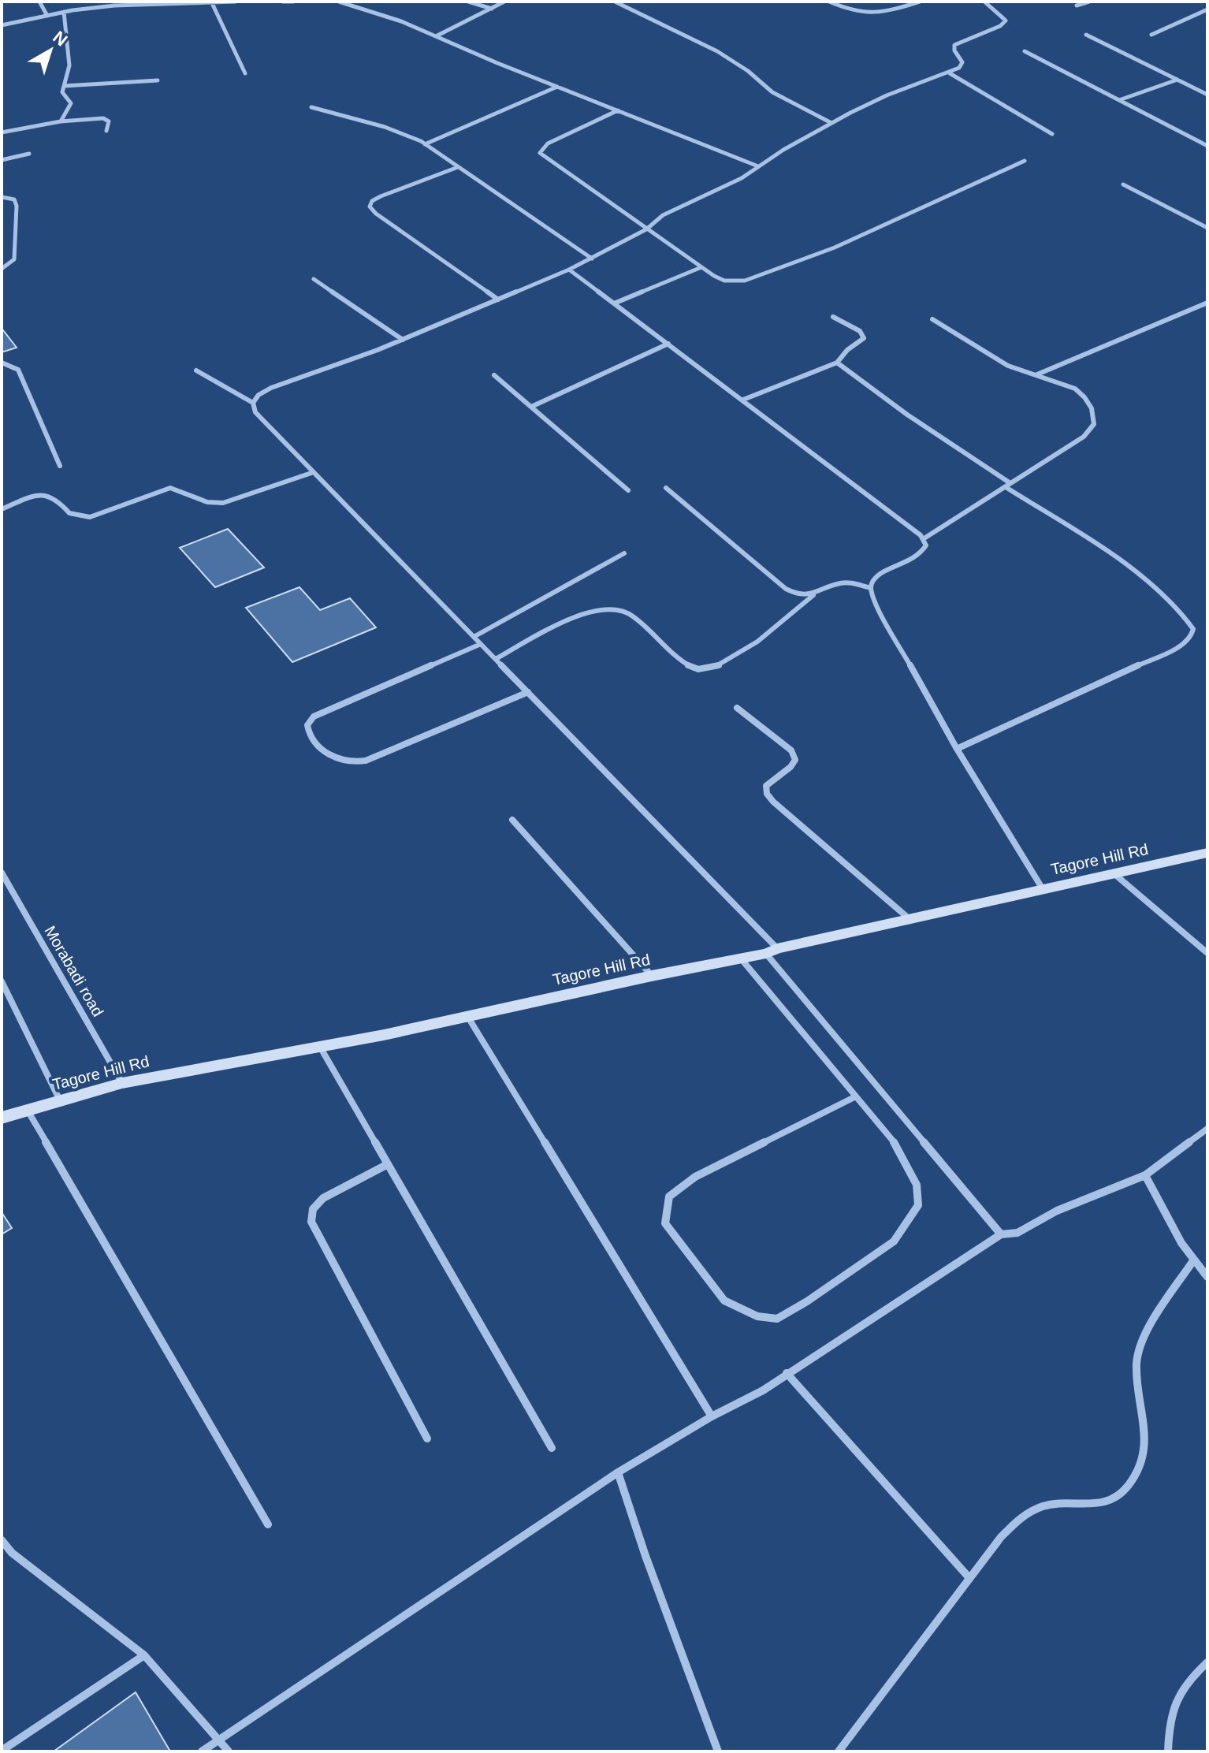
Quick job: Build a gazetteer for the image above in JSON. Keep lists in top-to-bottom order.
{
  "streets": {
    "main road": ["Tagore Hill Rd"],
    "street": ["Morabadi road"]
  },
  "crossings": [
    ["Tagore Hill Rd", "Morabadi road"]
  ],
  "north": "top right"
}
